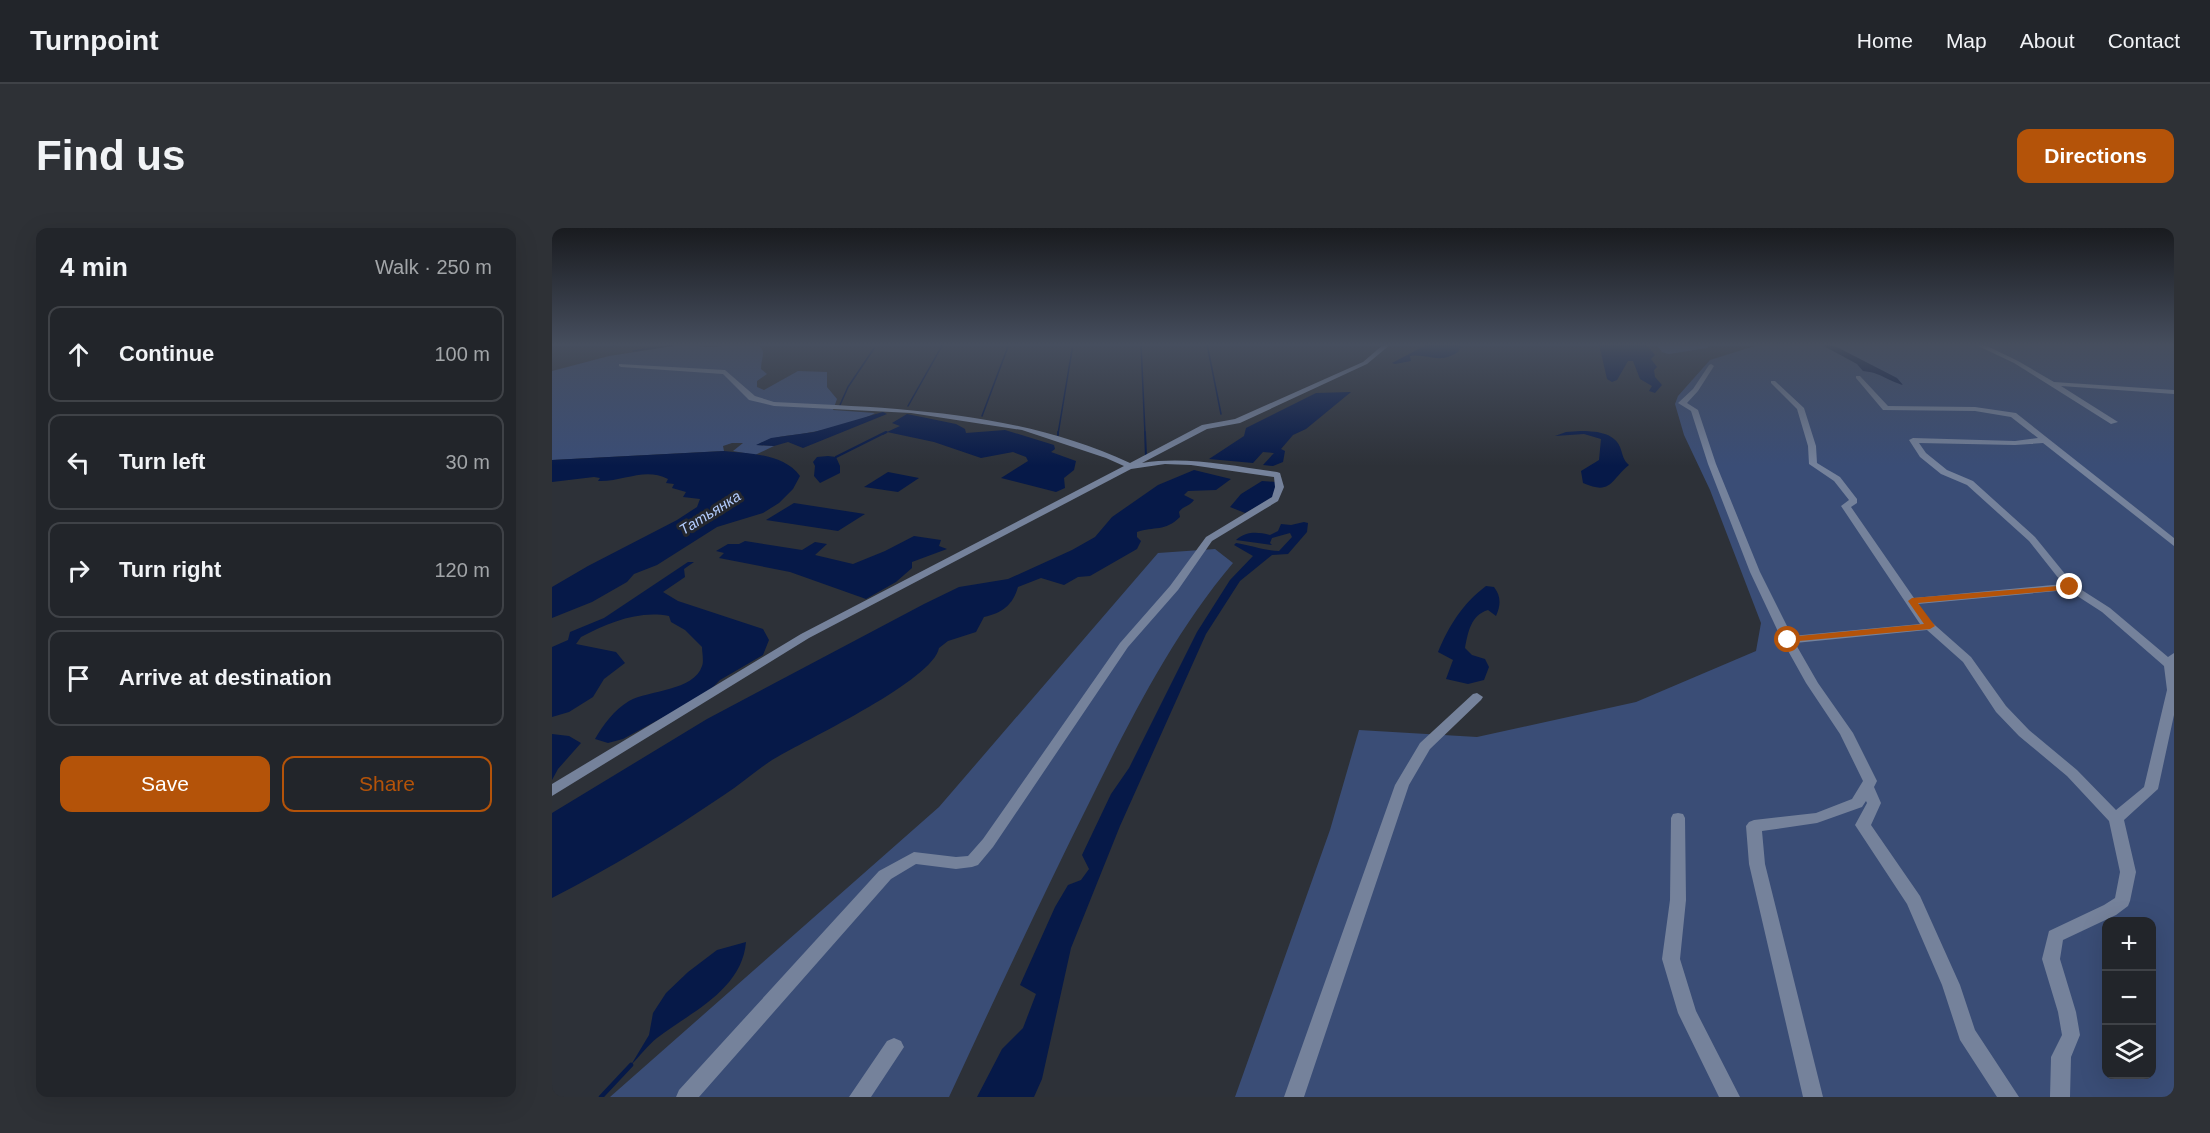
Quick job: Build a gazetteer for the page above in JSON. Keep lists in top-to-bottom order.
{
  "water": ["Татьянка"],
  "page": {
    "header": "Turnpoint",
    "nav": [
      "Home",
      "Map",
      "About",
      "Contact"
    ],
    "buttons": [
      "Directions",
      ["Save", "Share"]
    ],
    "title": "Find us",
    "heading": ["4 min", "Walk · 250 m"],
    "list": [
      ["Continue", "100 m"],
      ["Turn left", "30 m"],
      ["Turn right", "120 m"],
      "Arrive at destination"
    ],
    "map_buttons": ["+", "−"]
  }
}
